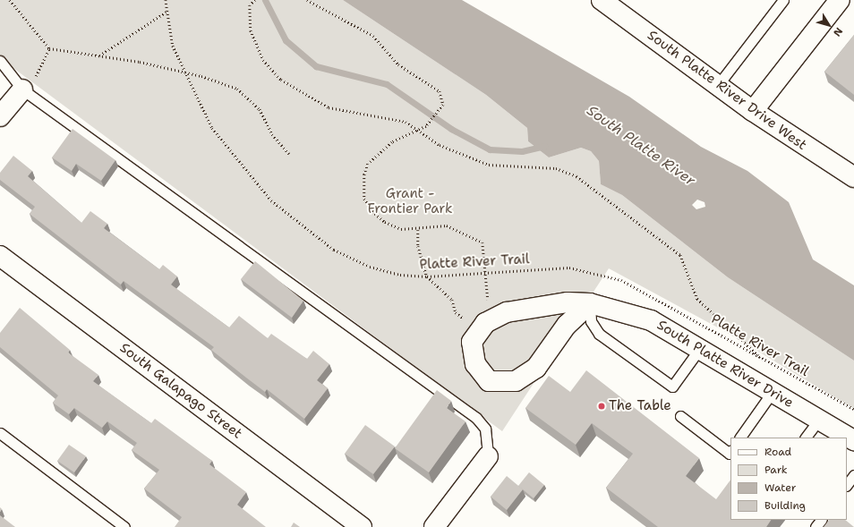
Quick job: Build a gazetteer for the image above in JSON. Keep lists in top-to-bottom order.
{
  "streets": {
    "street": ["South Platte River Drive West", "South Platte River Drive", "South Galapago Street"],
    "path": ["Platte River Trail"]
  },
  "water": ["South Platte River"],
  "parks": ["Grant - Frontier Park"],
  "places": ["The Table"],
  "legend": [
    "Road",
    "Park",
    "Water",
    "Building"
  ],
  "north": "bottom right"
}
